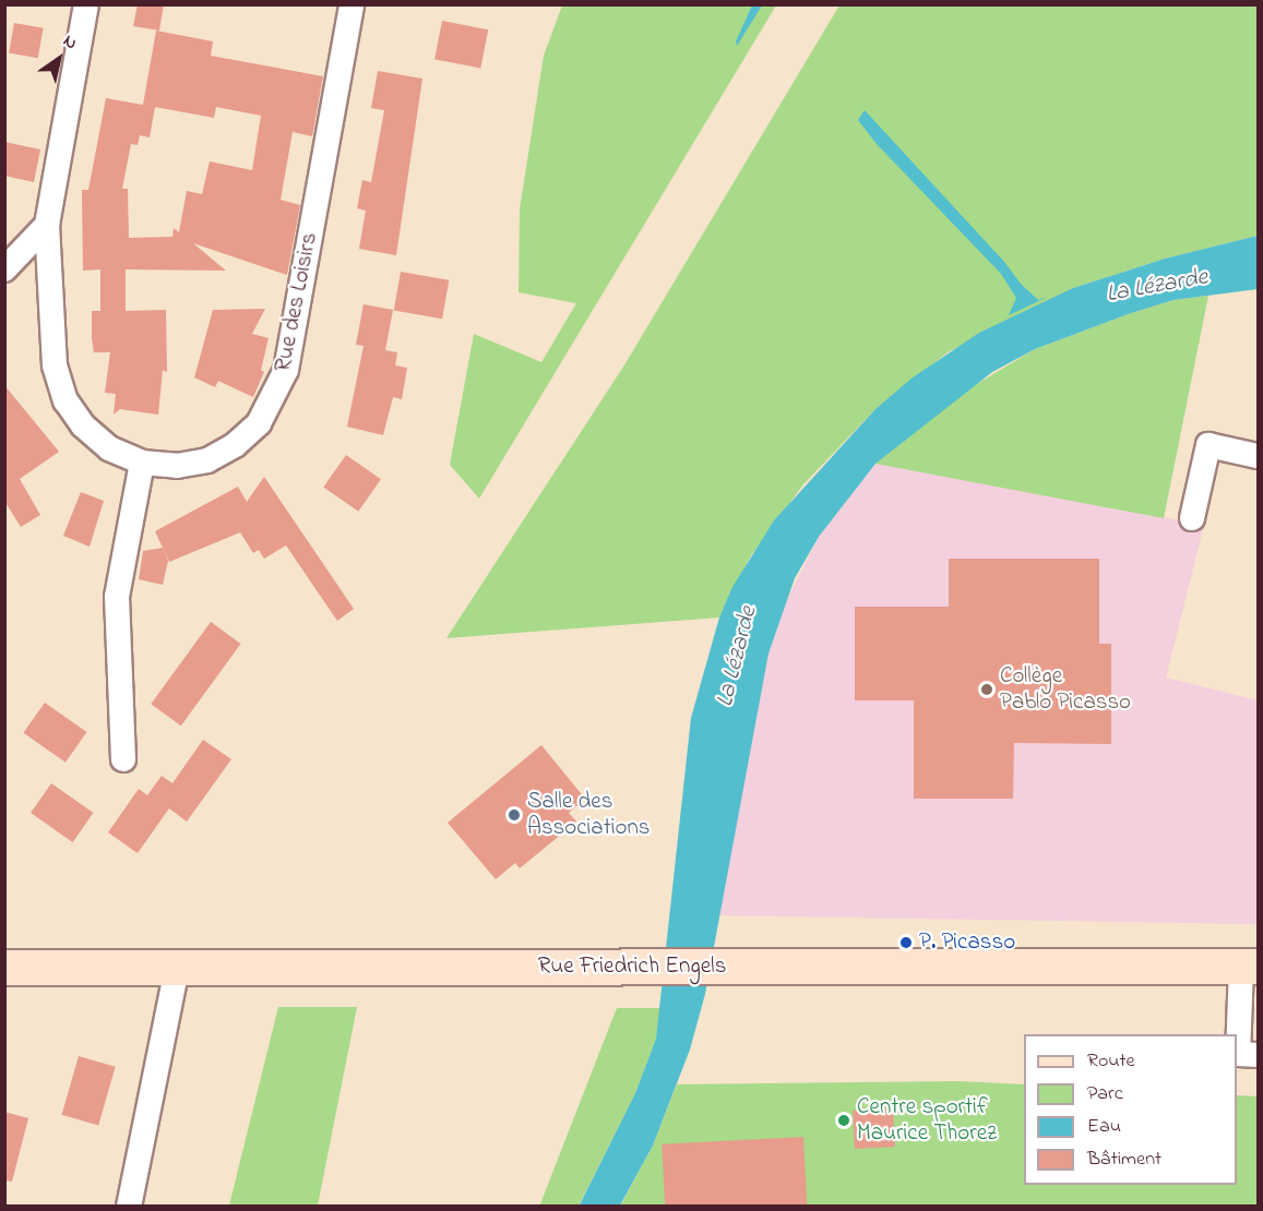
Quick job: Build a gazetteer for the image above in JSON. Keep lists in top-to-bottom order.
{
  "streets": {
    "street": ["Rue des Loisirs", "Rue Friedrich Engels"]
  },
  "water": ["La Lézarde"],
  "places": [
    "Collège Pablo Picasso",
    "Salle des Associations",
    "P. Picasso",
    "Centre sportif Maurice Thorez"
  ],
  "legend": [
    "Route",
    "Parc",
    "Eau",
    "Bâtiment"
  ],
  "north": "top right"
}
